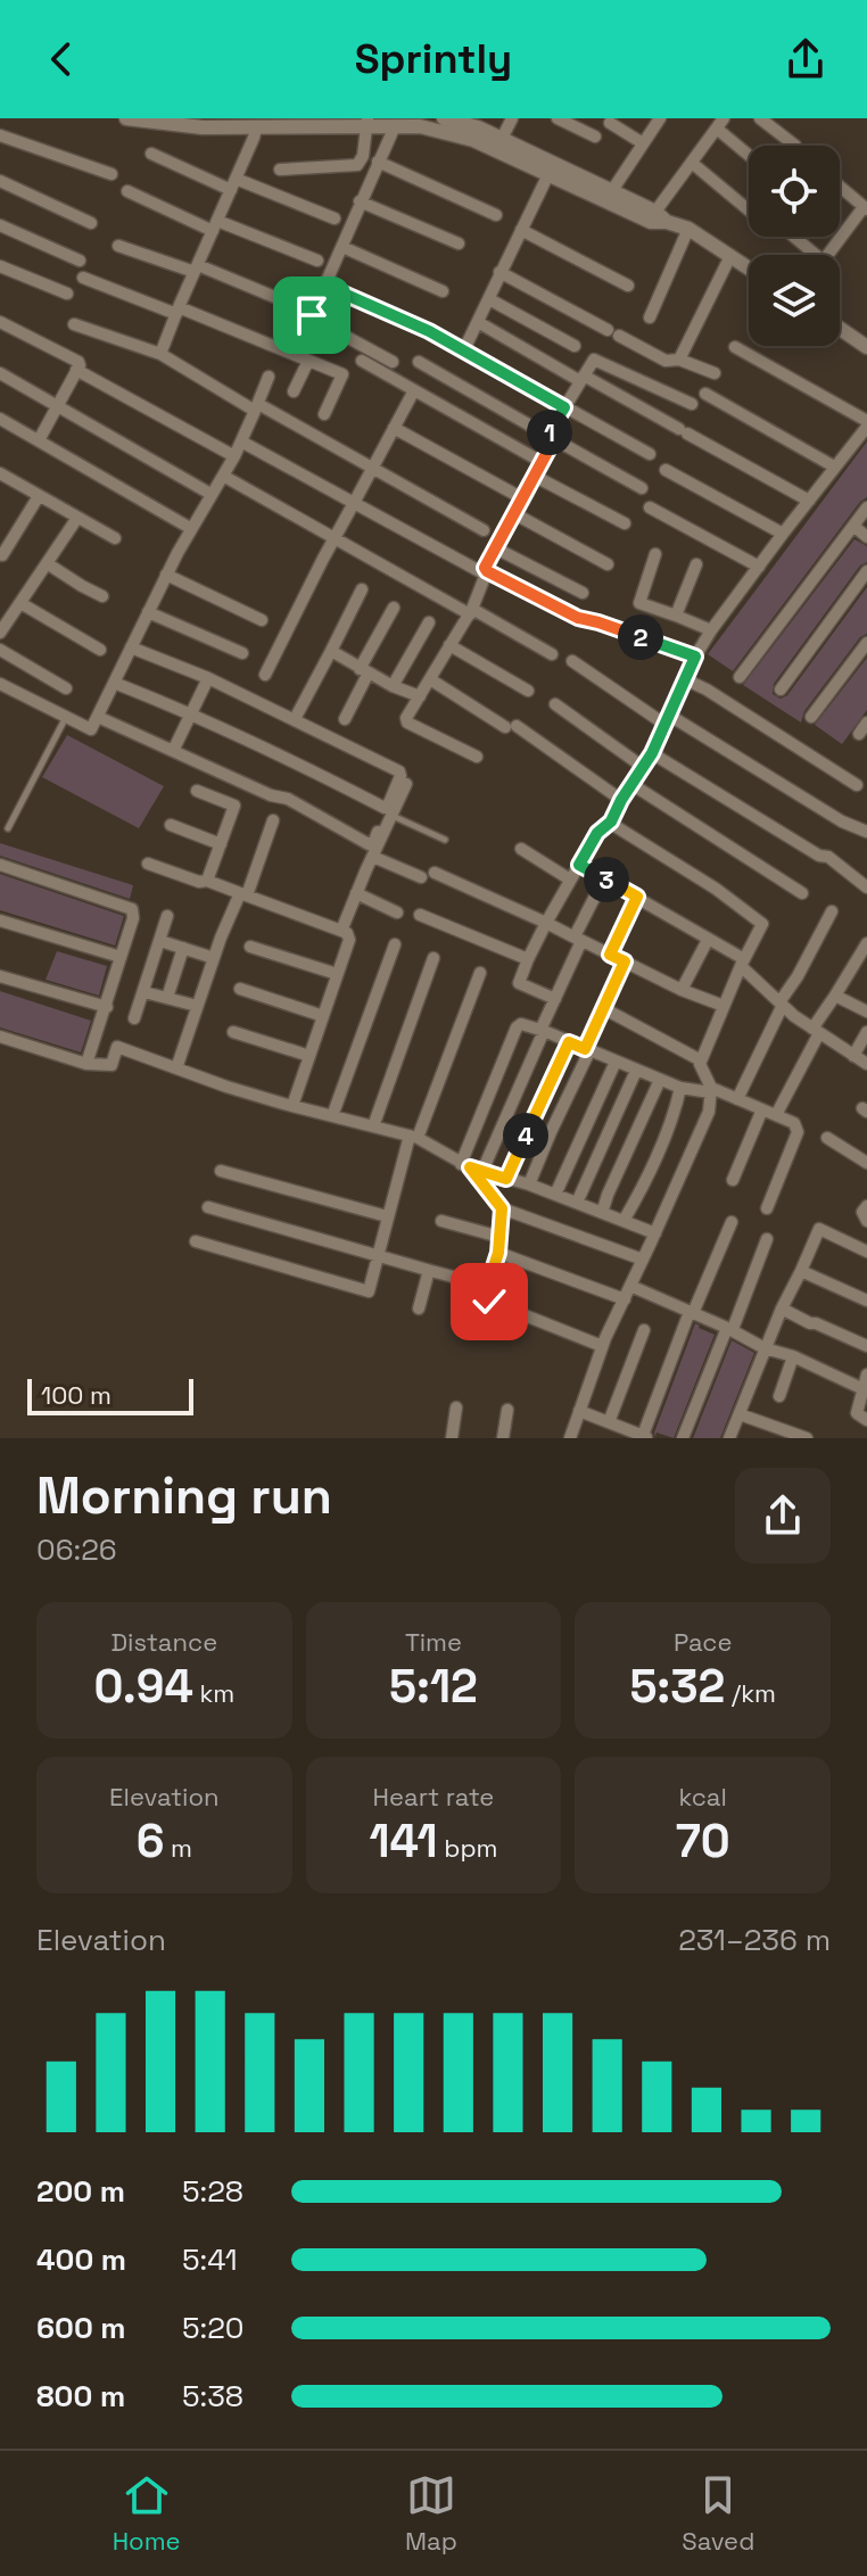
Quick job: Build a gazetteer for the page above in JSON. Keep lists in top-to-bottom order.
{
  "scale_bar": "100 m",
  "page": {
    "header": "Sprintly",
    "pins": [
      "1",
      "2",
      "3",
      "4"
    ],
    "scale": "100 m",
    "heading": ["Morning run", "06:26"],
    "stats": [
      ["Distance", "0.94 km"],
      ["Time", "5:12"],
      ["Pace", "5:32 /km"],
      ["Elevation", "6 m"],
      ["Heart rate", "141 bpm"],
      ["kcal", "70"]
    ],
    "chart": ["Elevation", "231–236 m"],
    "list": [
      {
        "name": "200 m",
        "note": "5:28"
      },
      {
        "name": "400 m",
        "note": "5:41"
      },
      {
        "name": "600 m",
        "note": "5:20"
      },
      {
        "name": "800 m",
        "note": "5:38"
      }
    ],
    "tabs": ["Home", "Map", "Saved"]
  }
}
